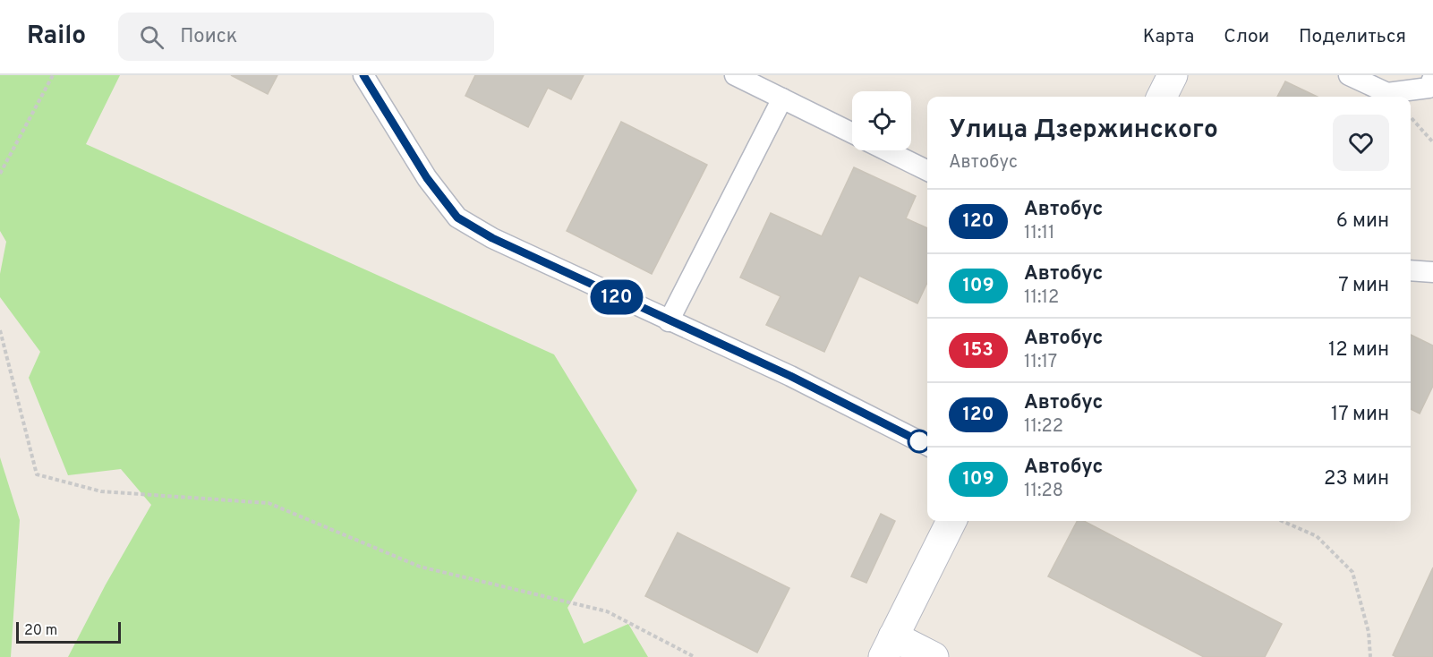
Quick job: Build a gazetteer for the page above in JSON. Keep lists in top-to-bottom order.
{
  "lines": ["bus line 120"],
  "scale_bar": "20 m",
  "page": {
    "header": "Railo",
    "search": "Поиск",
    "nav": ["Карта", "Слои", "Поделиться"],
    "on_map": "120",
    "heading": ["Улица Дзержинского", "Автобус"],
    "list": [
      {
        "mark": "120",
        "name": "Автобус",
        "note": "11:11",
        "value": "6 мин"
      },
      {
        "mark": "109",
        "name": "Автобус",
        "note": "11:12",
        "value": "7 мин"
      },
      {
        "mark": "153",
        "name": "Автобус",
        "note": "11:17",
        "value": "12 мин"
      },
      {
        "mark": "120",
        "name": "Автобус",
        "note": "11:22",
        "value": "17 мин"
      },
      {
        "mark": "109",
        "name": "Автобус",
        "note": "11:28",
        "value": "23 мин"
      }
    ],
    "scale": "20 m"
  }
}
